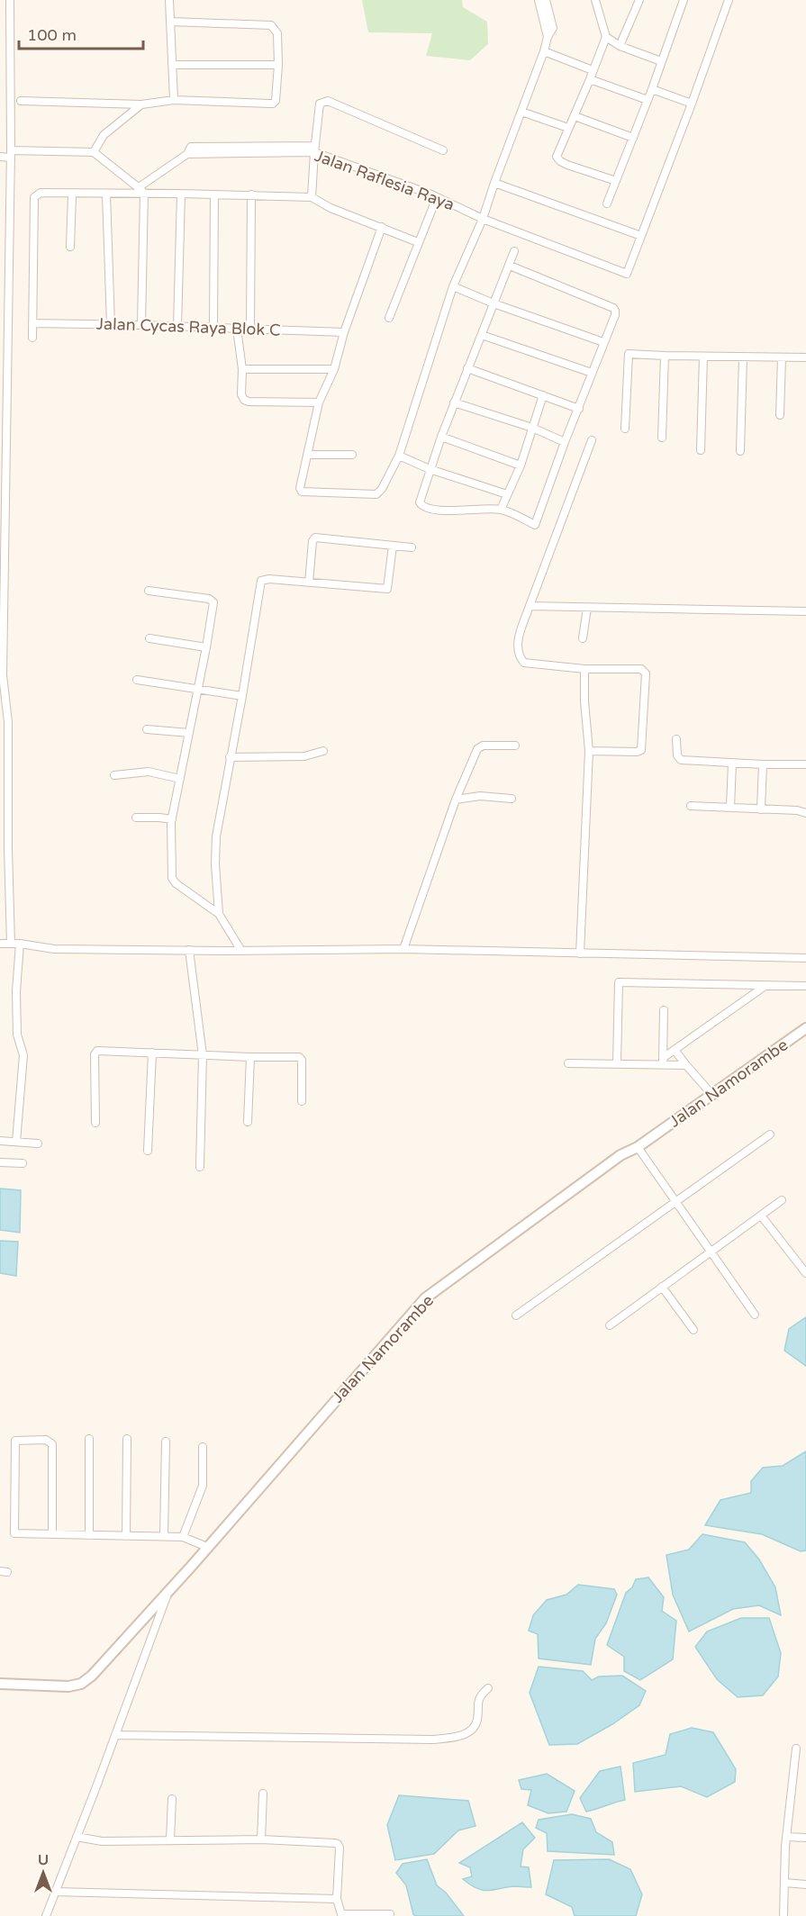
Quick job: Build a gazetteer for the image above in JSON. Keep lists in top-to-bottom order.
{
  "streets": {
    "main road": ["Jalan Namorambe"],
    "street": ["Jalan Raflesia Raya", "Jalan Cycas Raya Blok C"]
  },
  "scale_bar": "100 m",
  "north": "top"
}
